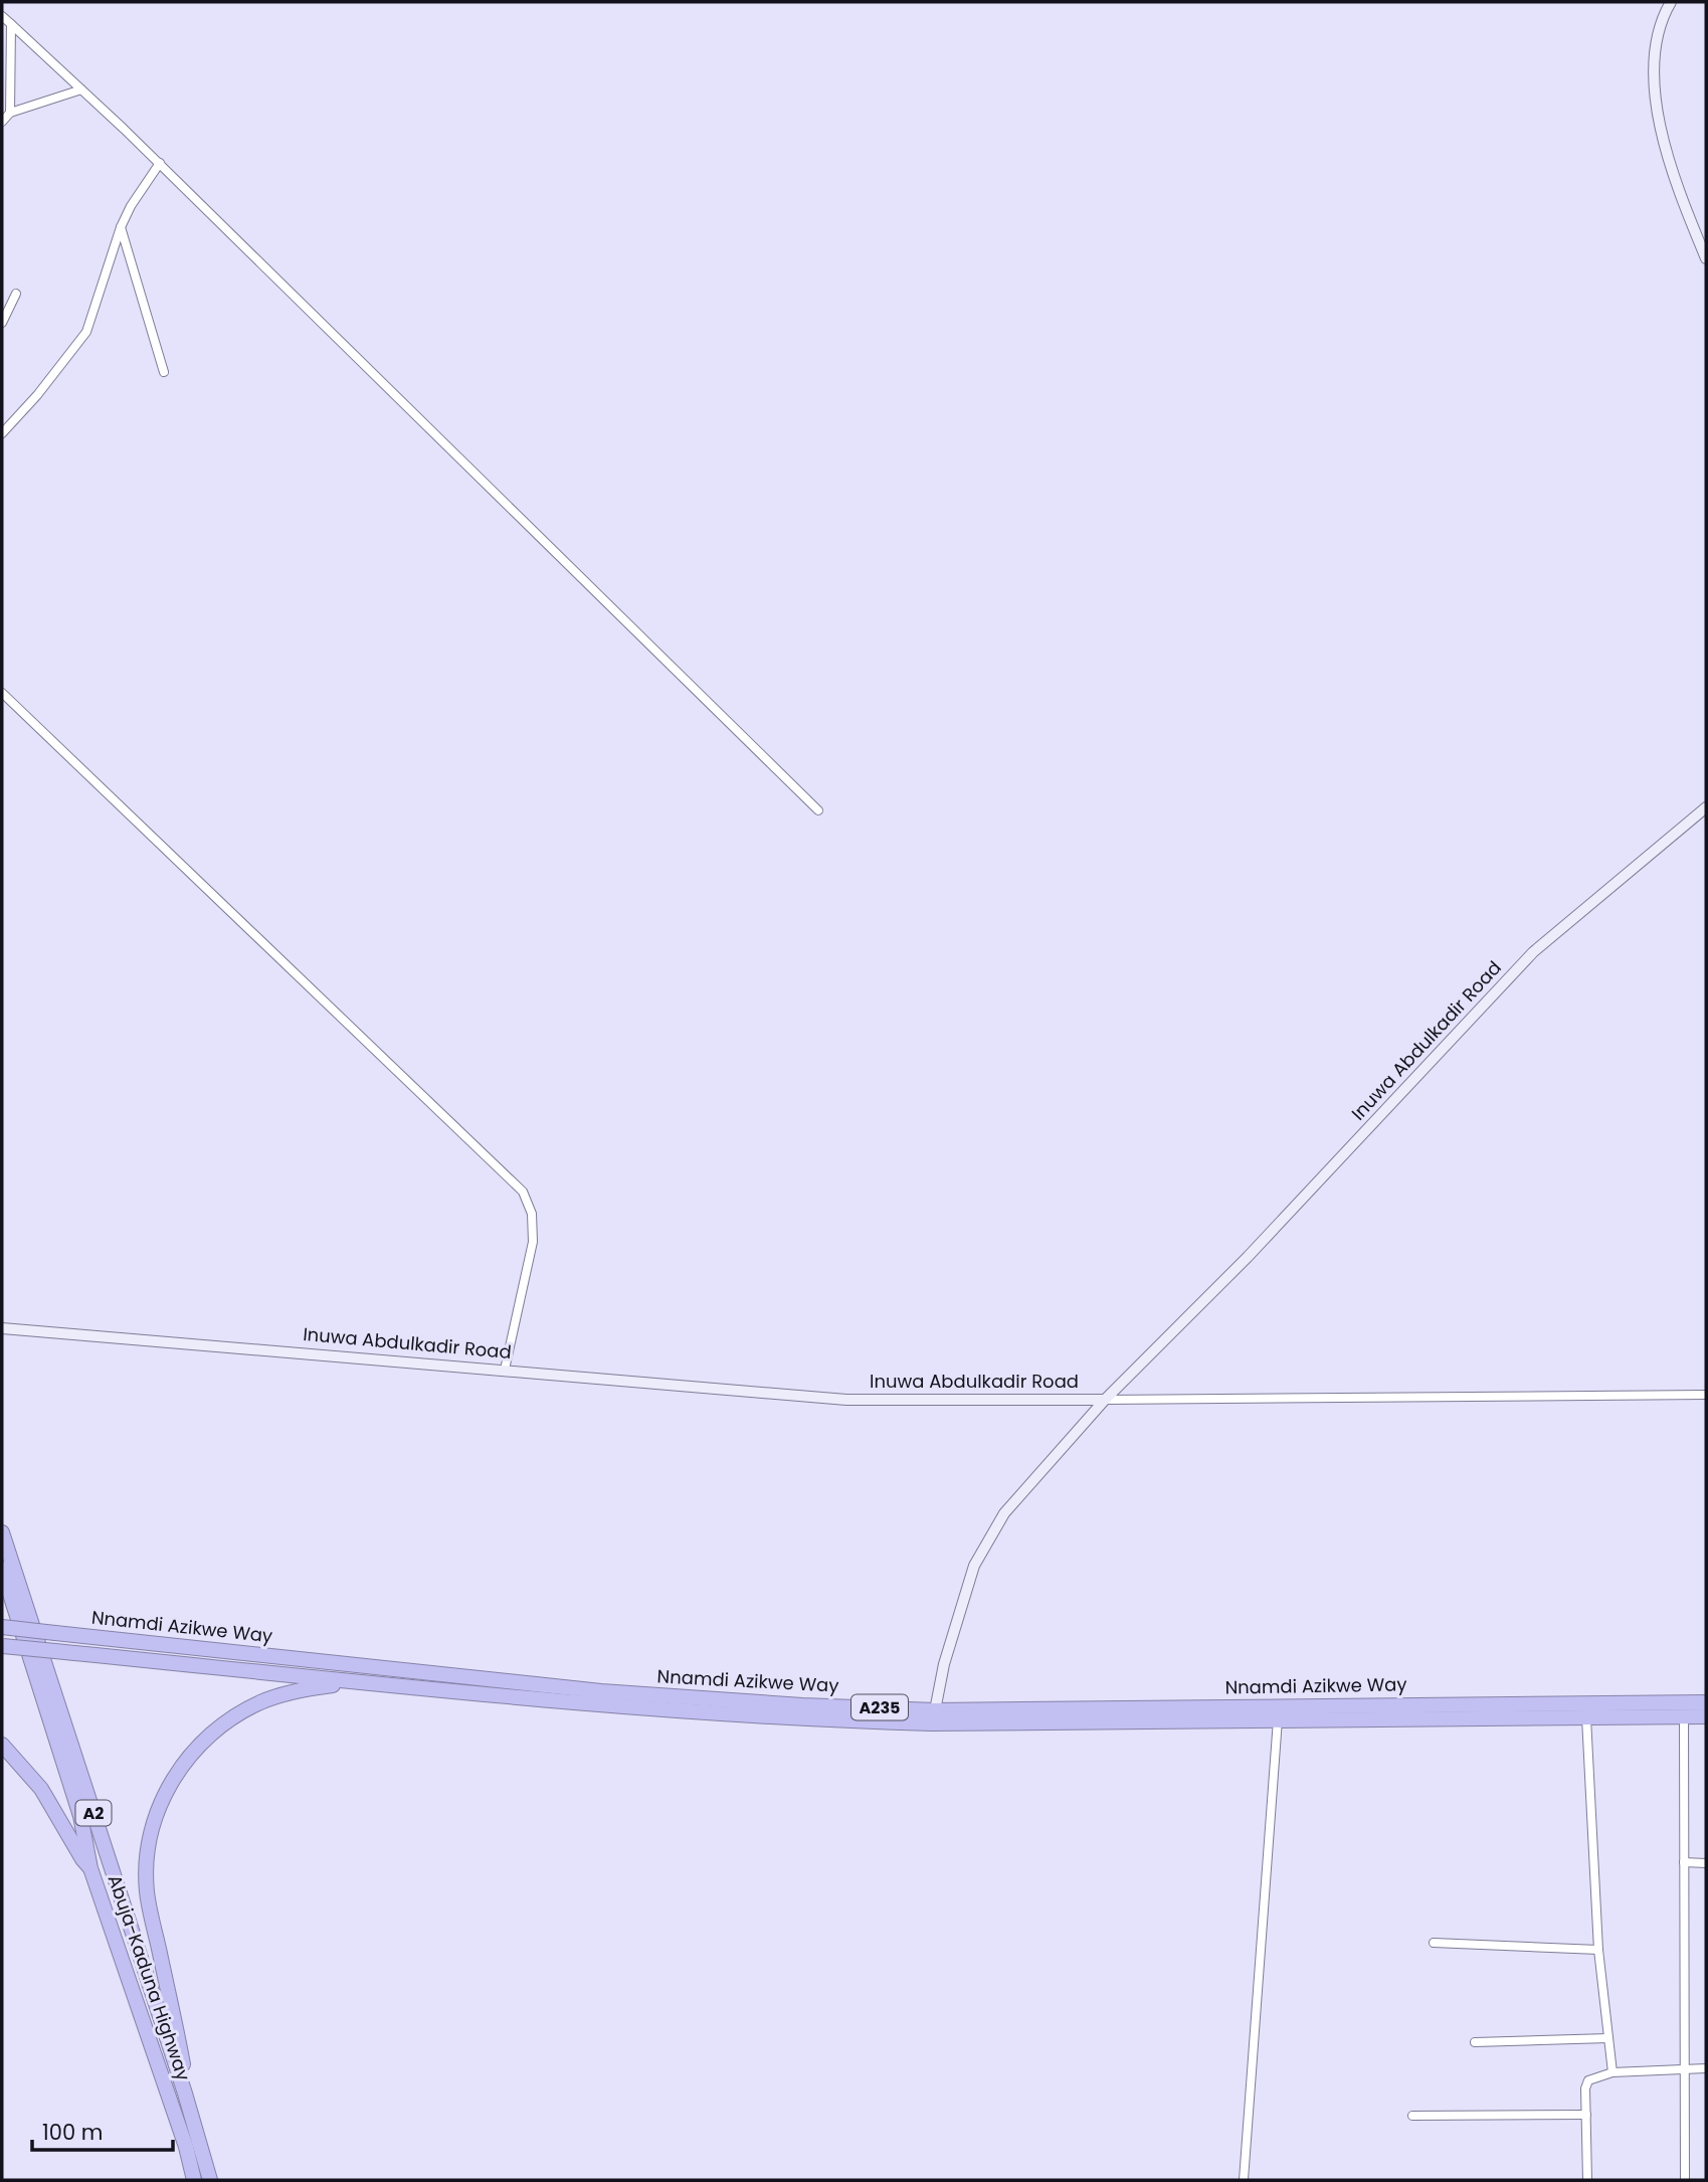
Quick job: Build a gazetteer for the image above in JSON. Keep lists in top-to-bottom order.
{
  "streets": {
    "highway": [
      "Nnamdi Azikwe Way",
      "A235",
      "A2",
      "Abuja-Kaduna Highway"
    ],
    "street": ["Inuwa Abdulkadir Road"]
  },
  "crossings": [
    ["A2", "Abuja-Kaduna Highway"]
  ],
  "scale_bar": "100 m"
}
